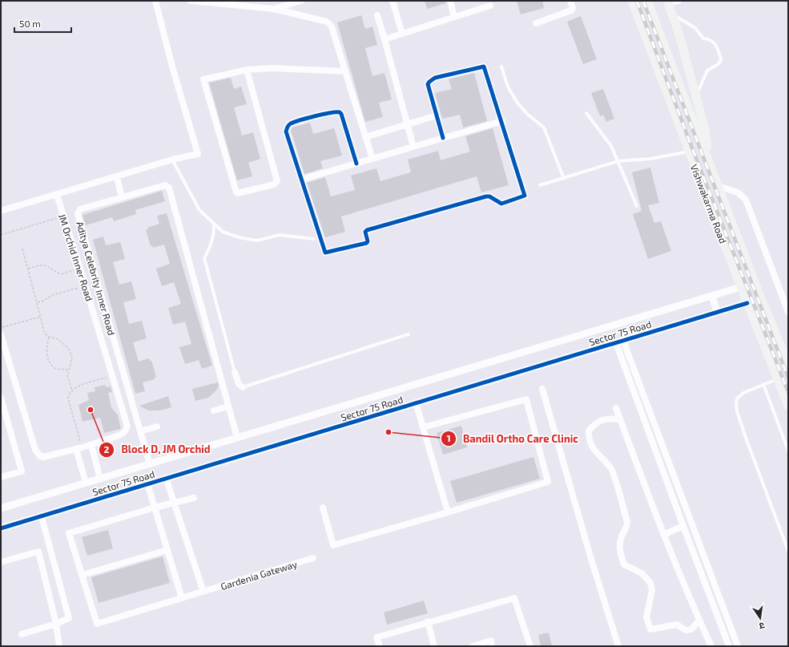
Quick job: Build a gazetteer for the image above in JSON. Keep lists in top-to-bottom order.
{
  "streets": {
    "main road": ["Vishwakarma Road"],
    "street": [
      "JM Orchid Inner Road",
      "Aditya Celebrity Inner Road",
      "Sector 75 Road",
      "Gardenia Gateway"
    ]
  },
  "crossings": [
    ["Vishwakarma Road", "Sector 75 Road"],
    ["Aditya Celebrity Inner Road", "Sector 75 Road"]
  ],
  "places": ["Block D, JM Orchid", "Bandil Ortho Care Clinic"],
  "scale_bar": "50 m",
  "north": "bottom"
}
